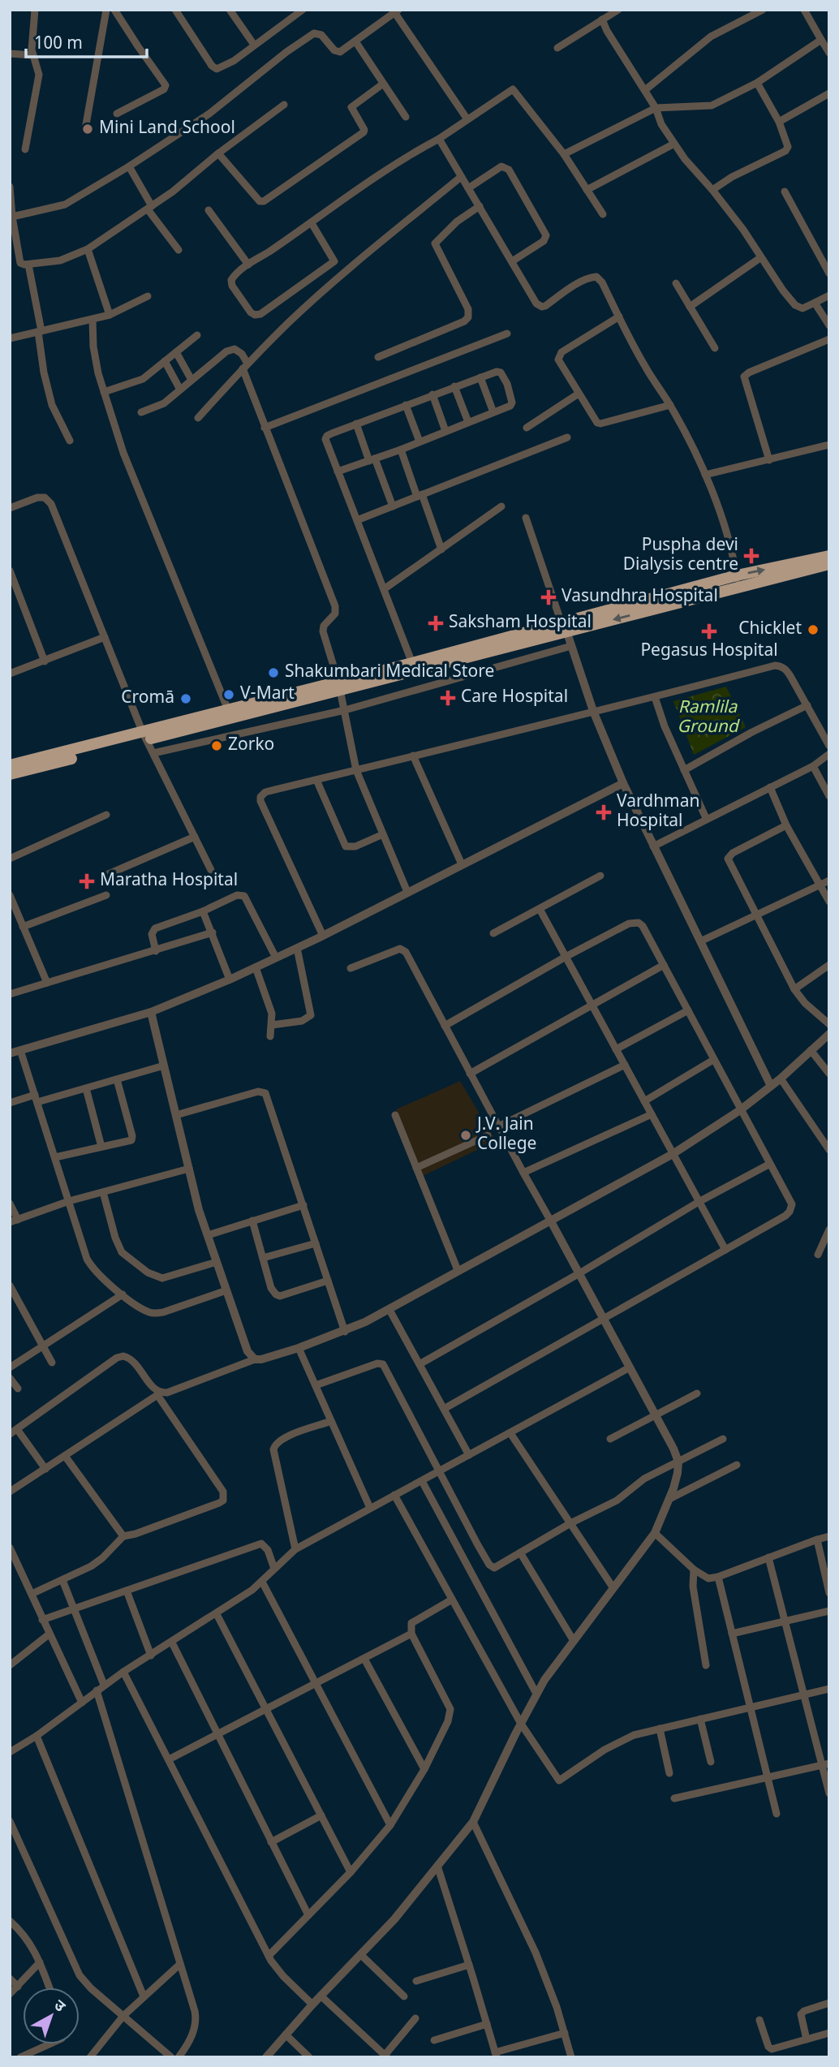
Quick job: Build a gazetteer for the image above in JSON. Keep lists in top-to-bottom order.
{
  "parks": ["Ramlila Ground"],
  "places": {
    "other": [
      "Mini Land School",
      "Chicklet",
      "Shakumbari Medical Store",
      "V-Mart",
      "Cromā",
      "Zorko",
      "J.V. Jain College"
    ],
    "health": [
      "Puspha devi Dialysis centre",
      "Vasundhra Hospital",
      "Saksham Hospital",
      "Pegasus Hospital",
      "Care Hospital",
      "Vardhman Hospital",
      "Maratha Hospital"
    ]
  },
  "scale_bar": "100 m",
  "north": "top right"
}
